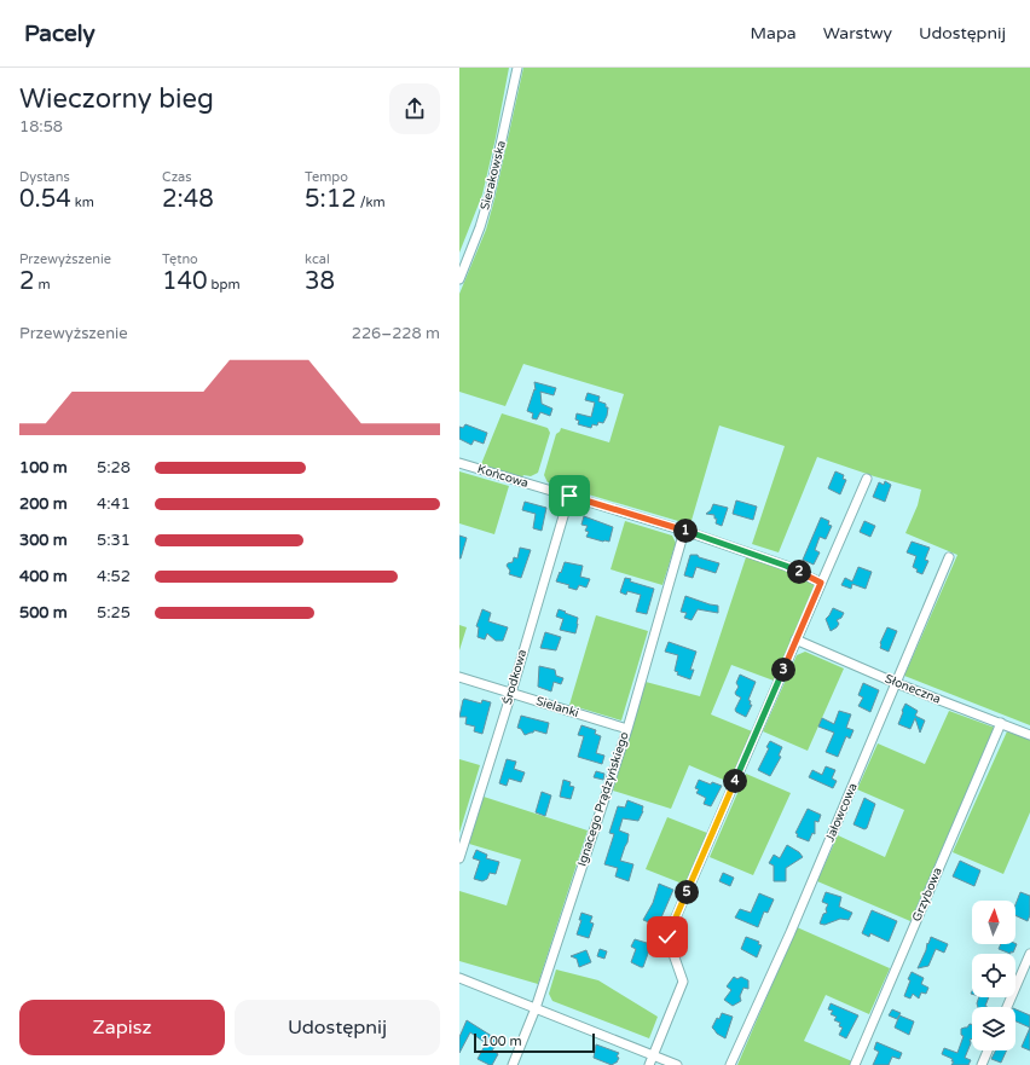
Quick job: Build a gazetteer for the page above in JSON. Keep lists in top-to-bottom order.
{
  "streets": {
    "street": [
      "Sierakowska",
      "Końcowa",
      "Środkowa",
      "Słoneczna",
      "Sielanki",
      "Ignacego Prądzyńskiego",
      "Jałowcowa",
      "Grzybowa"
    ]
  },
  "crossings": [
    ["Końcowa", "Środkowa"],
    ["Końcowa", "Ignacego Prądzyńskiego"],
    ["Środkowa", "Sielanki"],
    ["Słoneczna", "Jałowcowa"],
    ["Słoneczna", "Grzybowa"],
    ["Sielanki", "Ignacego Prądzyńskiego"]
  ],
  "scale_bar": "100 m",
  "north": "top",
  "page": {
    "header": "Pacely",
    "nav": ["Mapa", "Warstwy", "Udostępnij"],
    "heading": ["Wieczorny bieg", "18:58"],
    "stats": [
      ["Dystans", "0.54 km"],
      ["Czas", "2:48"],
      ["Tempo", "5:12 /km"],
      ["Przewyższenie", "2 m"],
      ["Tętno", "140 bpm"],
      ["kcal", "38"]
    ],
    "chart": ["Przewyższenie", "226–228 m"],
    "list": [
      {
        "name": "100 m",
        "note": "5:28"
      },
      {
        "name": "200 m",
        "note": "4:41"
      },
      {
        "name": "300 m",
        "note": "5:31"
      },
      {
        "name": "400 m",
        "note": "4:52"
      },
      {
        "name": "500 m",
        "note": "5:25"
      }
    ],
    "pins": [
      "1",
      "2",
      "3",
      "4",
      "5"
    ],
    "buttons": ["Zapisz", "Udostępnij"],
    "scale": "100 m"
  }
}
